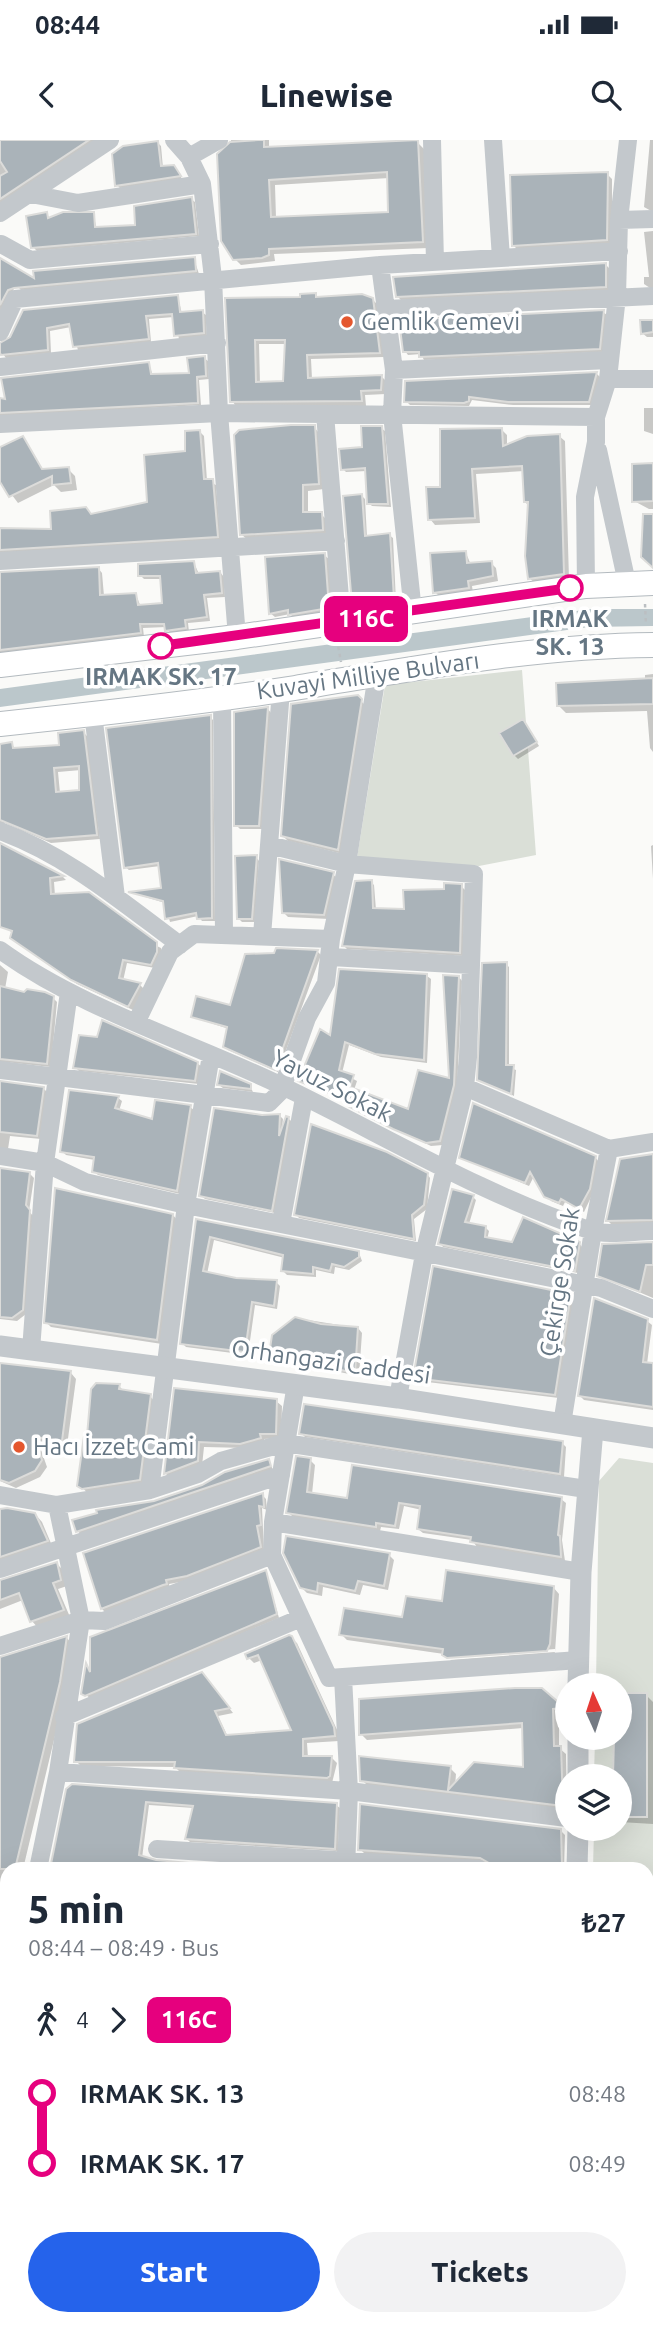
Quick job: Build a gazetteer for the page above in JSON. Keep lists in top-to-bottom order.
{
  "streets": {
    "main road": ["Kuvayi Milliye Bulvarı"],
    "street": ["Yavuz Sokak", "Çekirge Sokak", "Orhangazi Caddesi"]
  },
  "crossings": [
    ["Yavuz Sokak", "Çekirge Sokak"],
    ["Çekirge Sokak", "Orhangazi Caddesi"]
  ],
  "places": [
    "Gemlik Cemevi",
    "IRMAK SK. 13",
    "IRMAK SK. 17",
    "Hacı İzzet Cami"
  ],
  "lines": ["bus line 116C"],
  "north": "top",
  "page": {
    "status": "08:44",
    "header": "Linewise",
    "on_map": "116C",
    "heading": ["5 min", "08:44 – 08:49 · Bus", "₺27"],
    "legs": ["4", "116C"],
    "list": [
      {
        "name": "IRMAK SK. 13",
        "value": "08:48"
      },
      {
        "name": "IRMAK SK. 17",
        "value": "08:49"
      }
    ],
    "buttons": ["Start", "Tickets"]
  }
}
